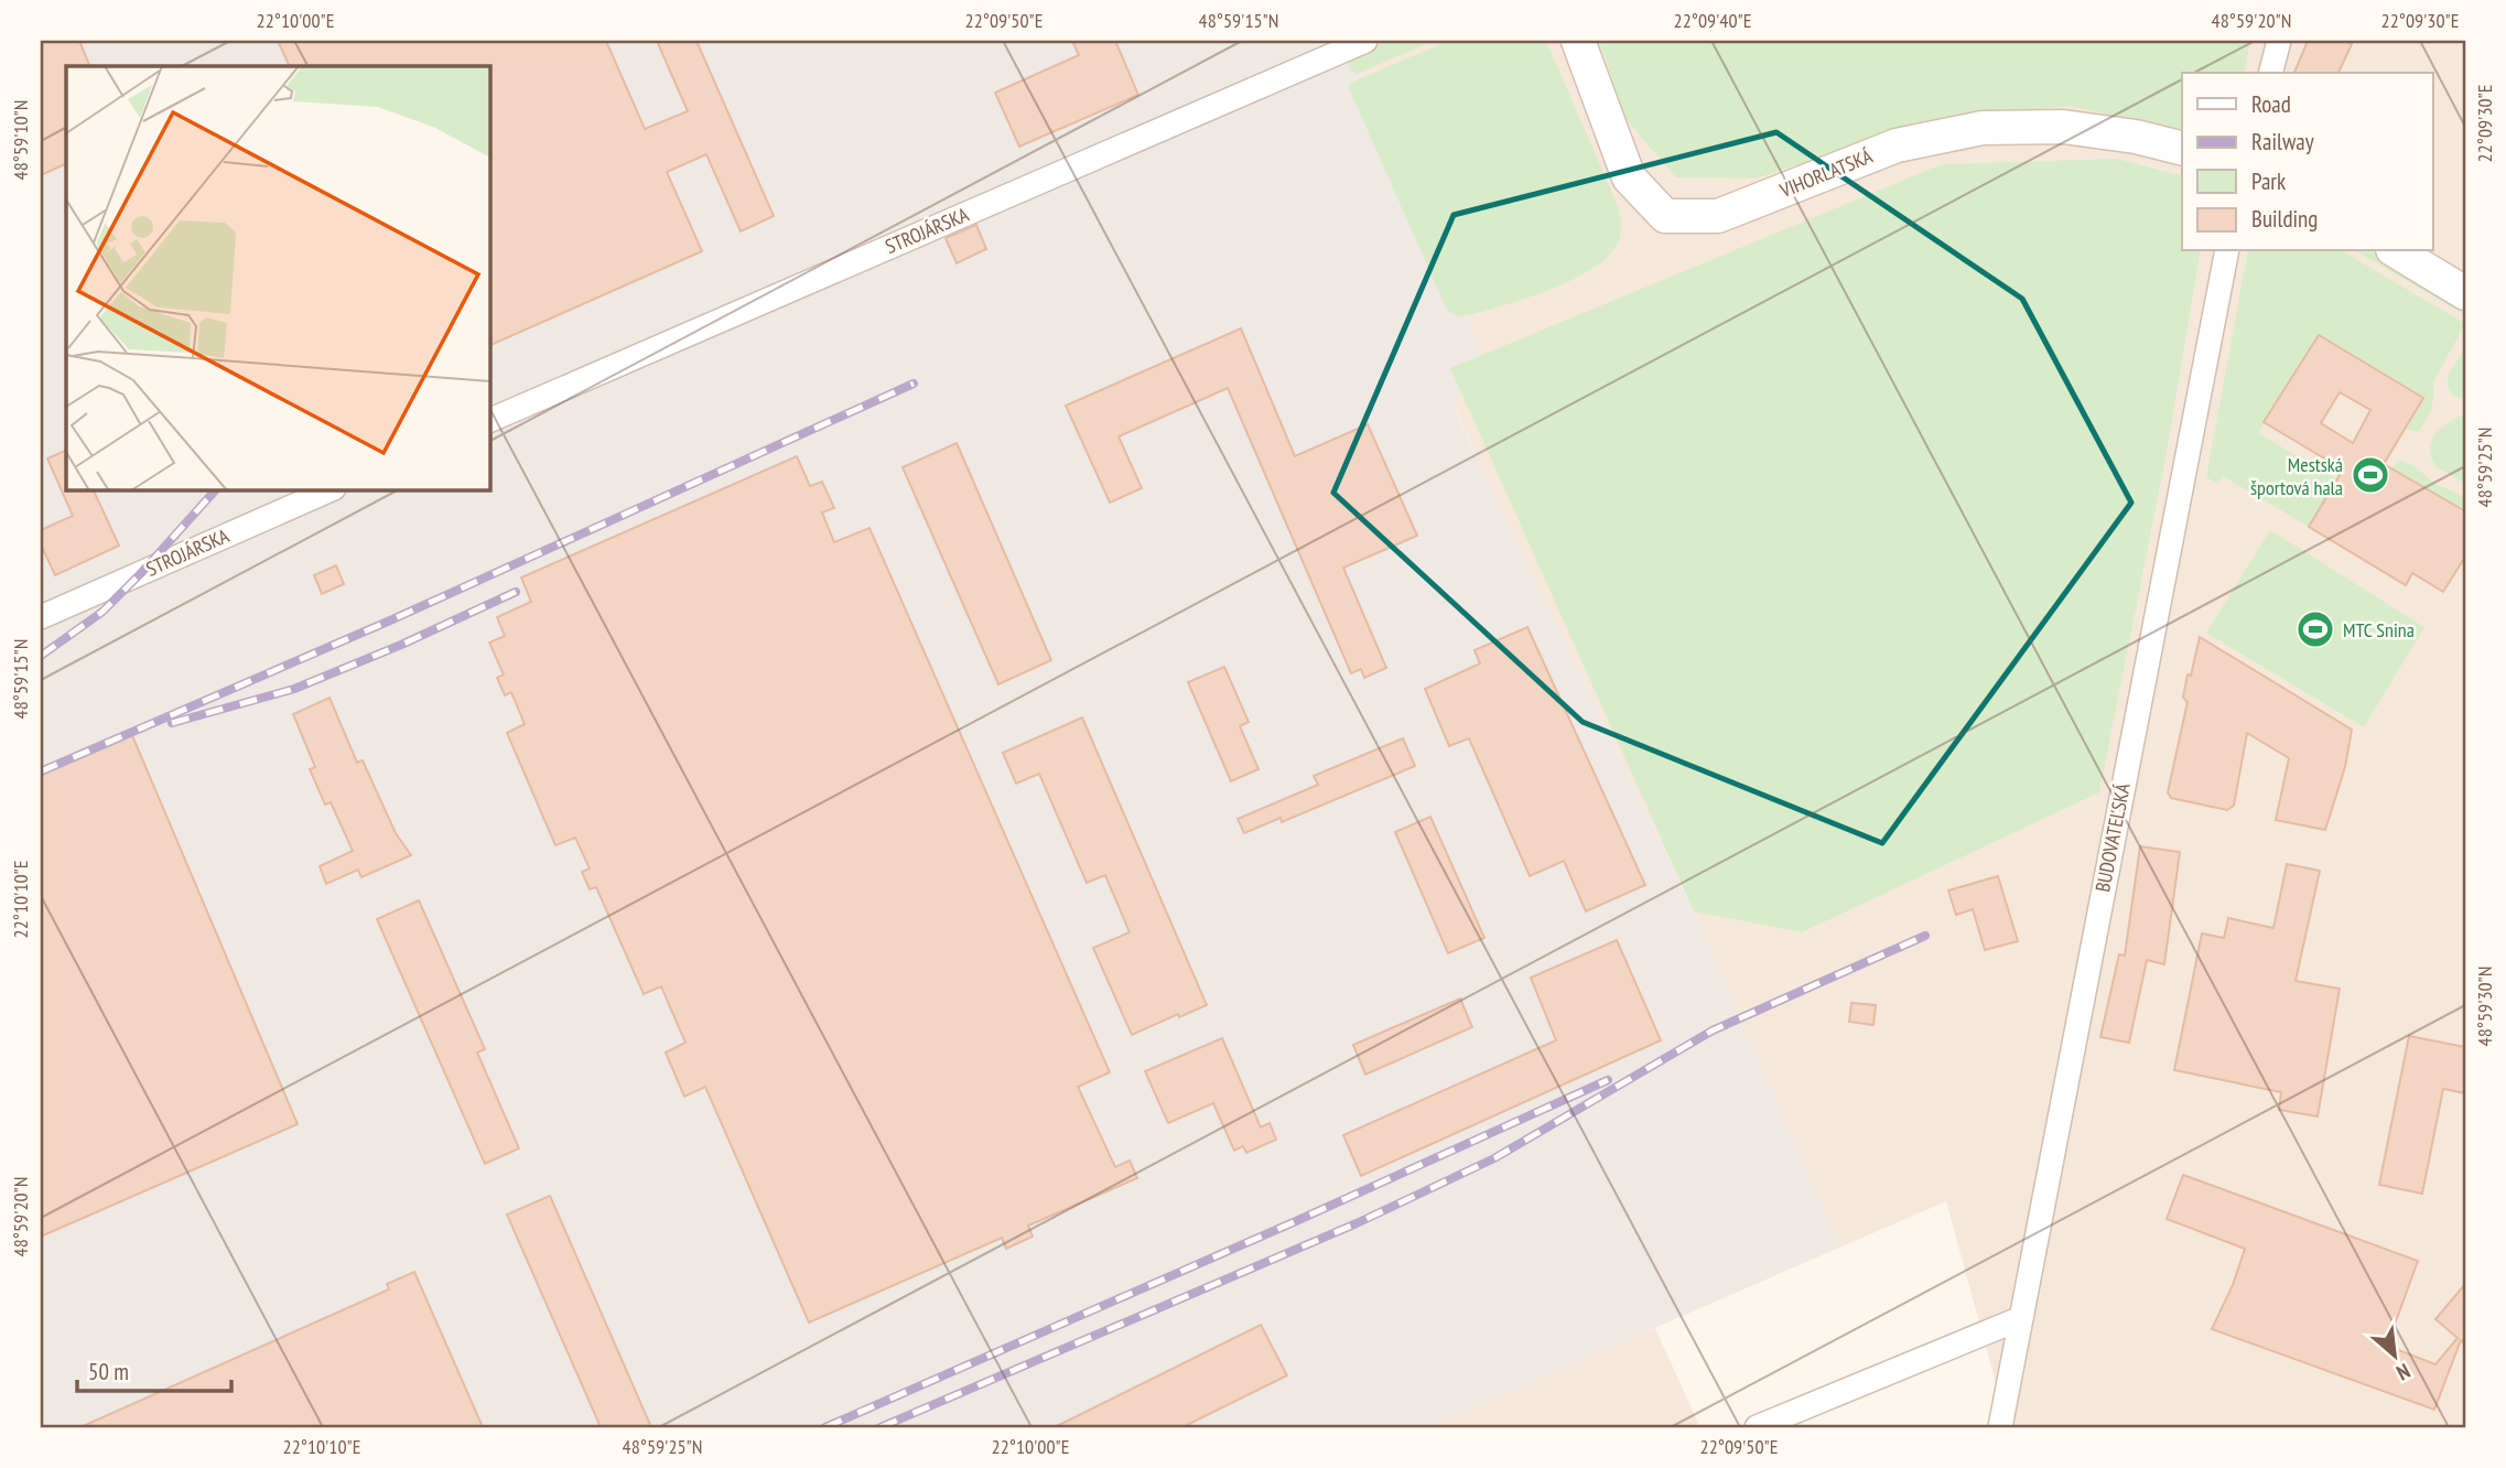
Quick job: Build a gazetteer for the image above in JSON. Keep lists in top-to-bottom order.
{
  "streets": {
    "main road": ["VIHORLATSKÁ"],
    "street": ["STROJÁRSKA", "BUDOVATEĽSKÁ"]
  },
  "places": {
    "sports": ["Mestská športová hala", "MTC Snina"]
  },
  "legend": [
    "Road",
    "Railway",
    "Park",
    "Building"
  ],
  "scale_bar": "50 m",
  "north": "bottom right",
  "coordinates": [
    "22°10'00\"E",
    "22°09'50\"E",
    "48°59'15\"N",
    "22°09'40\"E",
    "48°59'20\"N",
    "22°09'30\"E",
    "48°59'10\"N",
    "48°59'25\"N",
    "22°10'10\"E",
    "48°59'30\"N"
  ]
}
